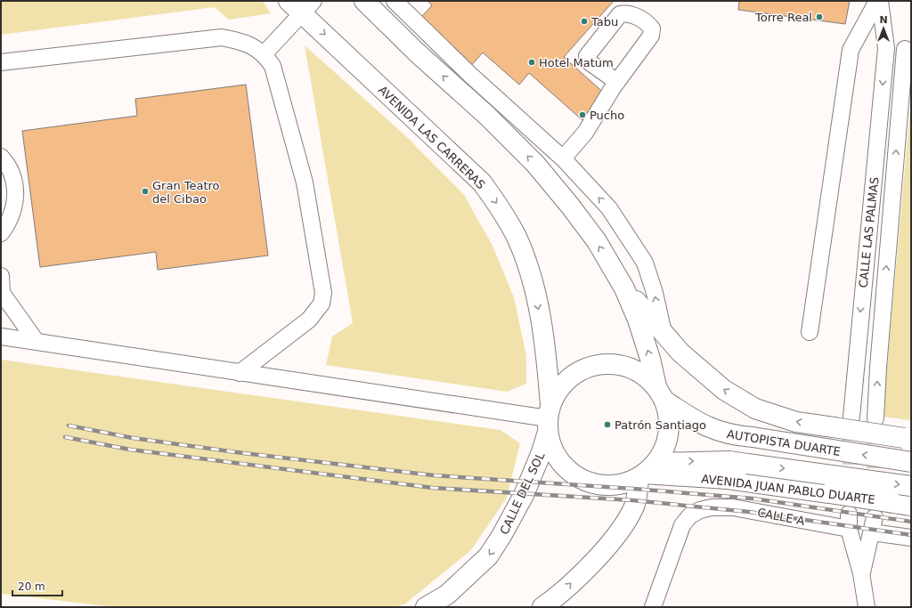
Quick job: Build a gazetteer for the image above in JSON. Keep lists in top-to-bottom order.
{
  "streets": {
    "main road": [
      "AVENIDA LAS CARRERAS",
      "AUTOPISTA DUARTE",
      "AVENIDA JUAN PABLO DUARTE",
      "CALLE DEL SOL"
    ],
    "street": ["CALLE LAS PALMAS", "CALLE A"]
  },
  "crossings": [
    ["AVENIDA LAS CARRERAS", "AUTOPISTA DUARTE"],
    ["AVENIDA LAS CARRERAS", "AVENIDA JUAN PABLO DUARTE"],
    ["AVENIDA LAS CARRERAS", "CALLE DEL SOL"],
    ["AUTOPISTA DUARTE", "AVENIDA JUAN PABLO DUARTE"],
    ["AUTOPISTA DUARTE", "CALLE DEL SOL"],
    ["AVENIDA JUAN PABLO DUARTE", "CALLE DEL SOL"]
  ],
  "places": [
    "Torre Real",
    "Tabu",
    "Hotel Matum",
    "Pucho",
    "Gran Teatro del Cibao",
    "Patrón Santiago"
  ],
  "scale_bar": "20 m",
  "north": "top"
}
